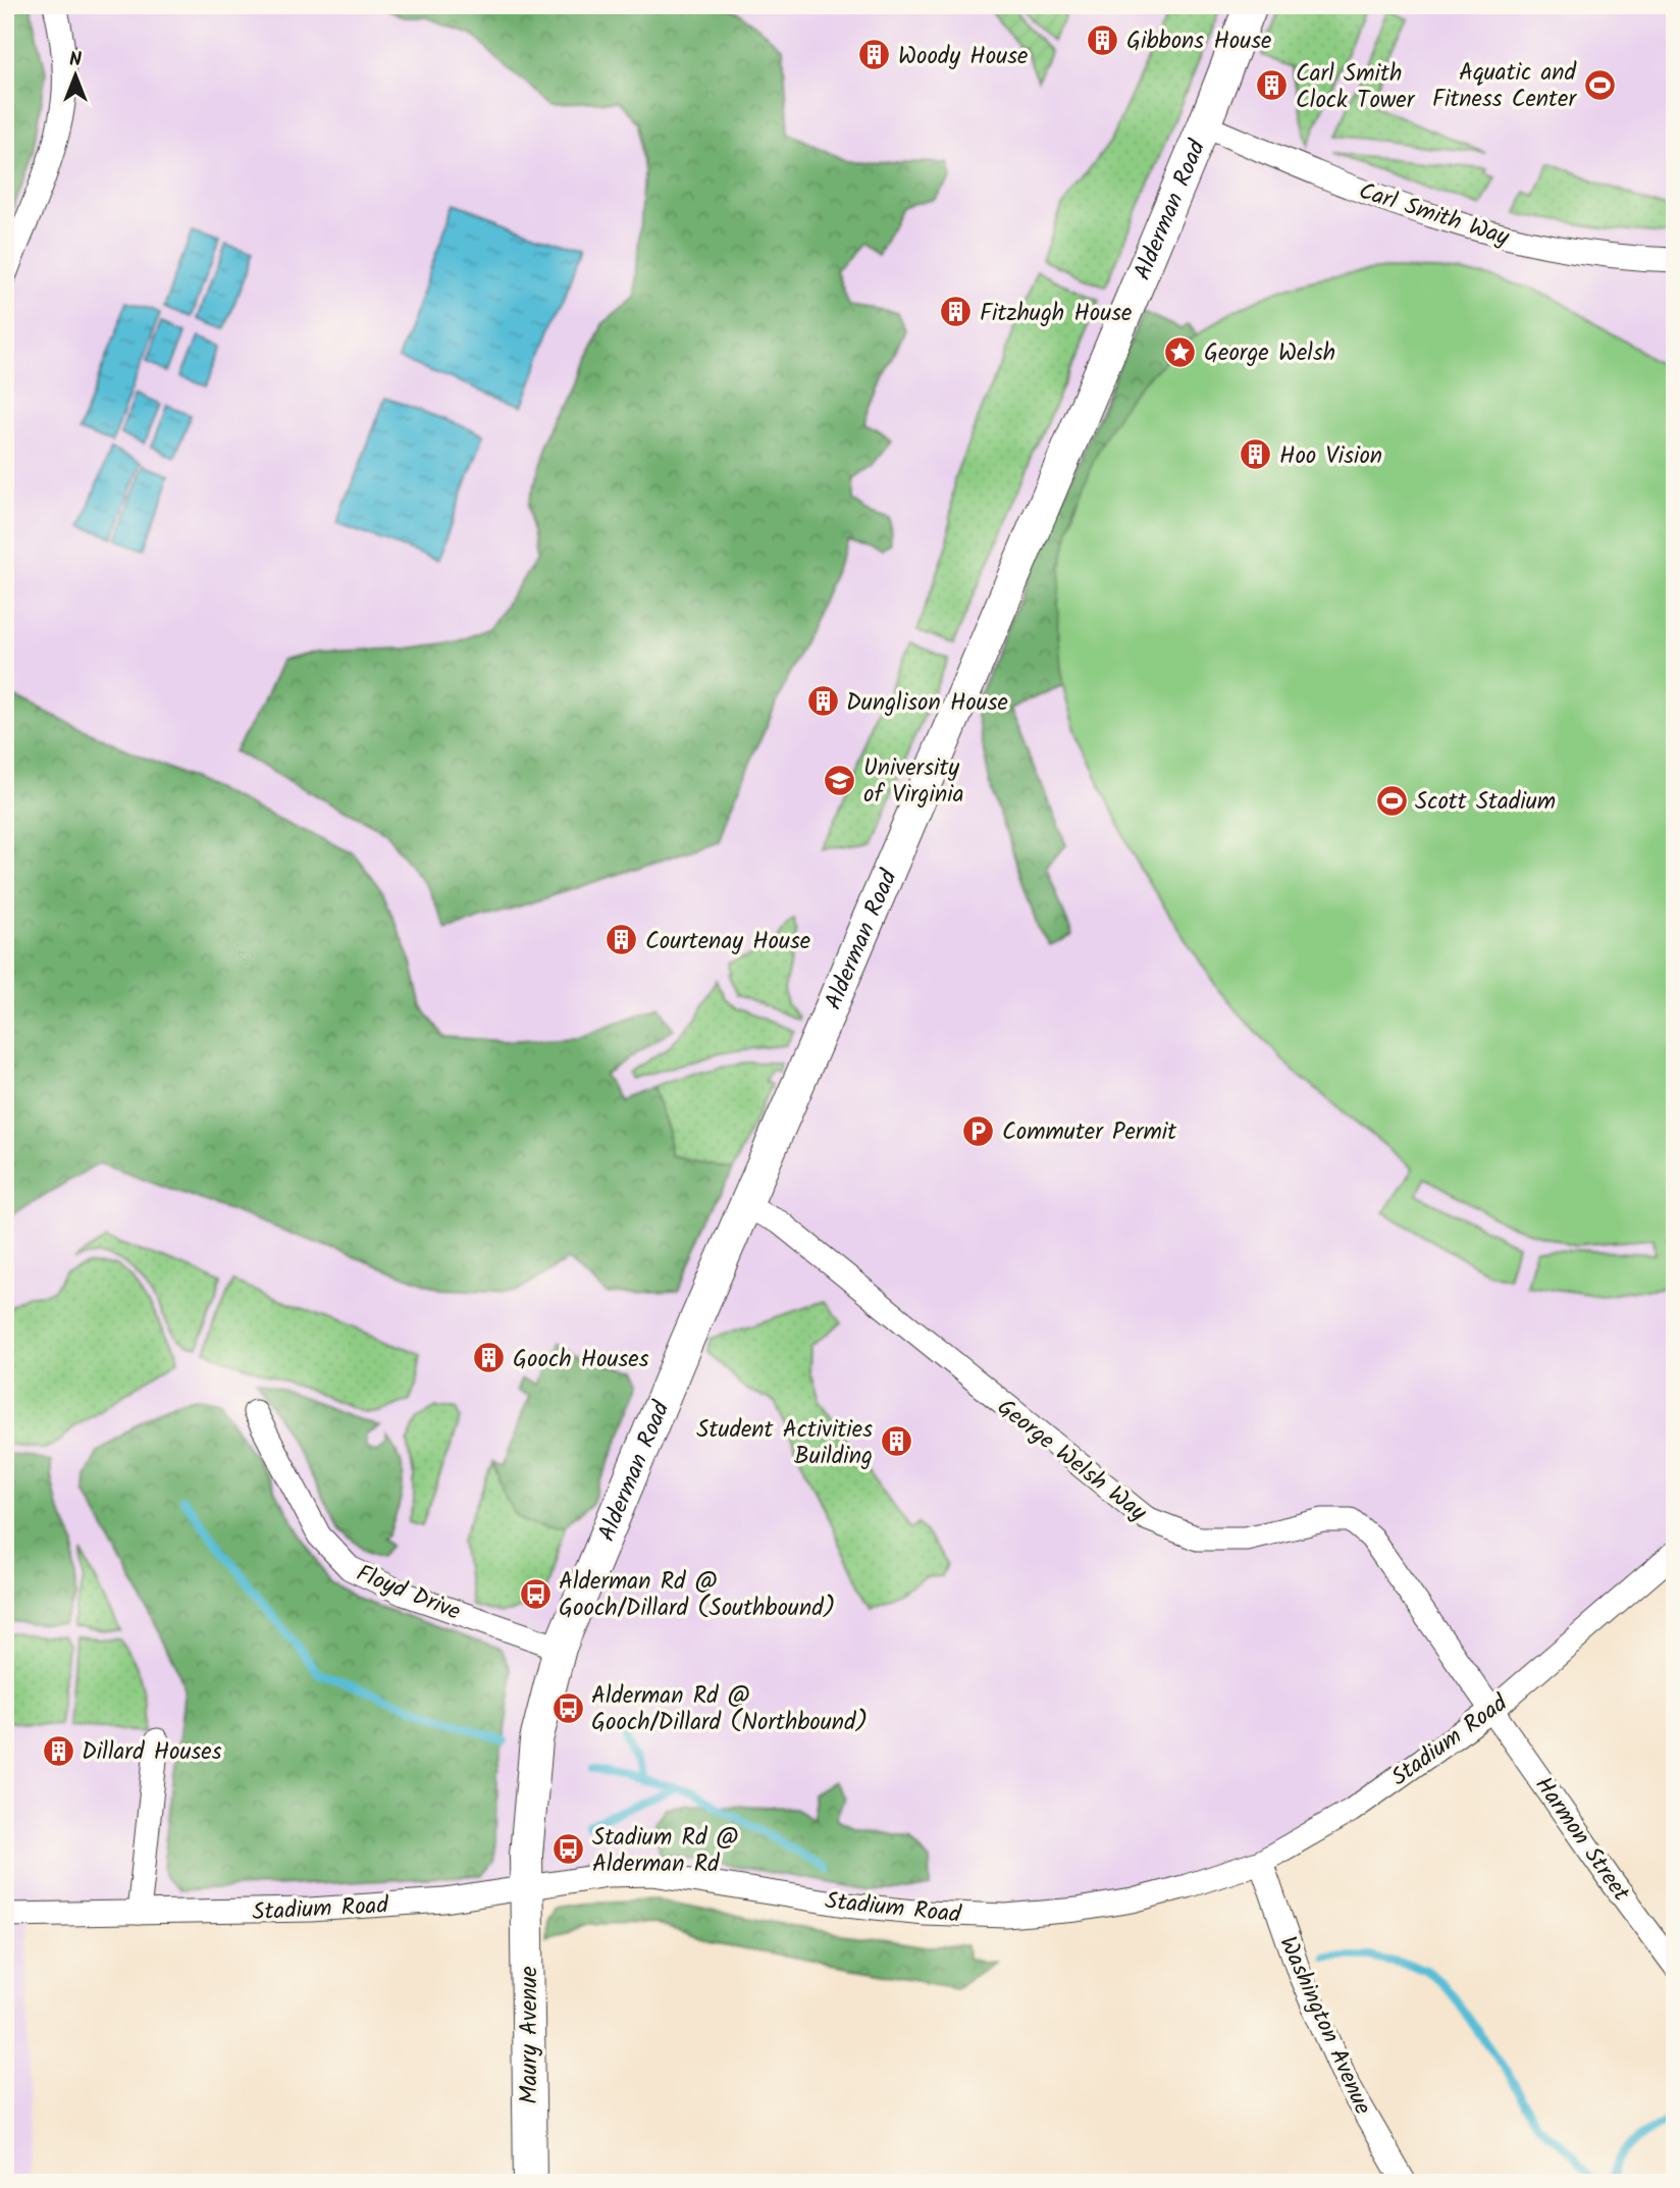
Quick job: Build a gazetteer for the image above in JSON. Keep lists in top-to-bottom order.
{
  "streets": {
    "main road": ["Alderman Road", "Maury Avenue"],
    "street": [
      "Carl Smith Way",
      "George Welsh Way",
      "Floyd Drive",
      "Stadium Road",
      "Harmon Street",
      "Washington Avenue"
    ]
  },
  "crossings": [
    ["Alderman Road", "Carl Smith Way"],
    ["Alderman Road", "George Welsh Way"],
    ["Alderman Road", "Floyd Drive"],
    ["Alderman Road", "Stadium Road"],
    ["Alderman Road", "Maury Avenue"],
    ["George Welsh Way", "Stadium Road"],
    ["George Welsh Way", "Harmon Street"],
    ["Stadium Road", "Harmon Street"],
    ["Stadium Road", "Washington Avenue"],
    ["Stadium Road", "Maury Avenue"]
  ],
  "places": {
    "building": [
      "Gibbons House",
      "Woody House",
      "Carl Smith Clock Tower",
      "Fitzhugh House",
      "Hoo Vision",
      "Dunglison House",
      "Courtenay House",
      "Gooch Houses",
      "Student Activities Building",
      "Dillard Houses"
    ],
    "sports": ["Aquatic and Fitness Center", "Scott Stadium"],
    "place": ["George Welsh"],
    "school or university": ["University of Virginia"],
    "parking": ["Commuter Permit"],
    "bus stop": ["Alderman Rd @ Gooch/Dillard (Southbound)", "Alderman Rd @ Gooch/Dillard (Northbound)", "Stadium Rd @ Alderman Rd"]
  },
  "north": "top"
}
